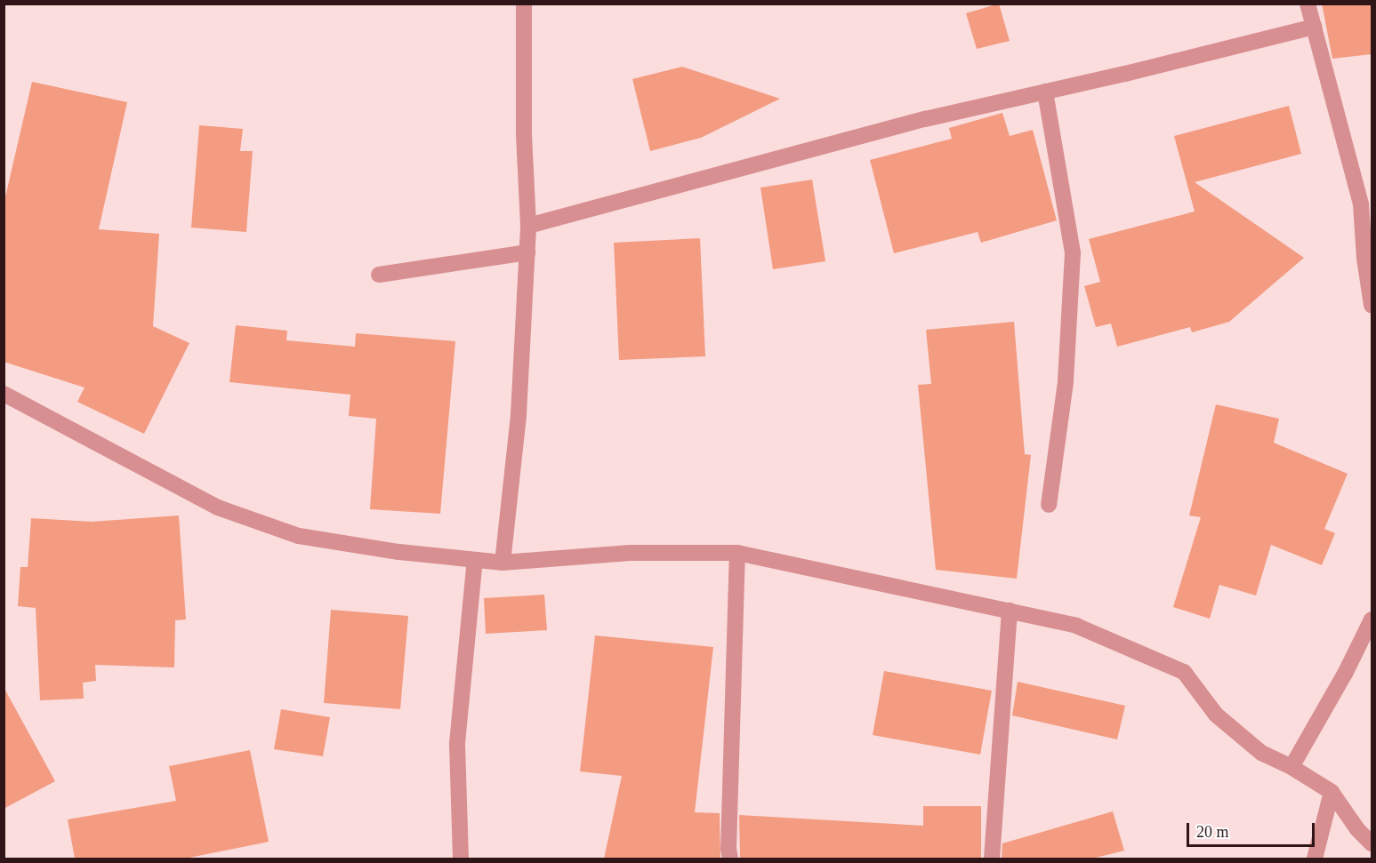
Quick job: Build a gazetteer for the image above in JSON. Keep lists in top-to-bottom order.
{
  "scale_bar": "20 m"
}
